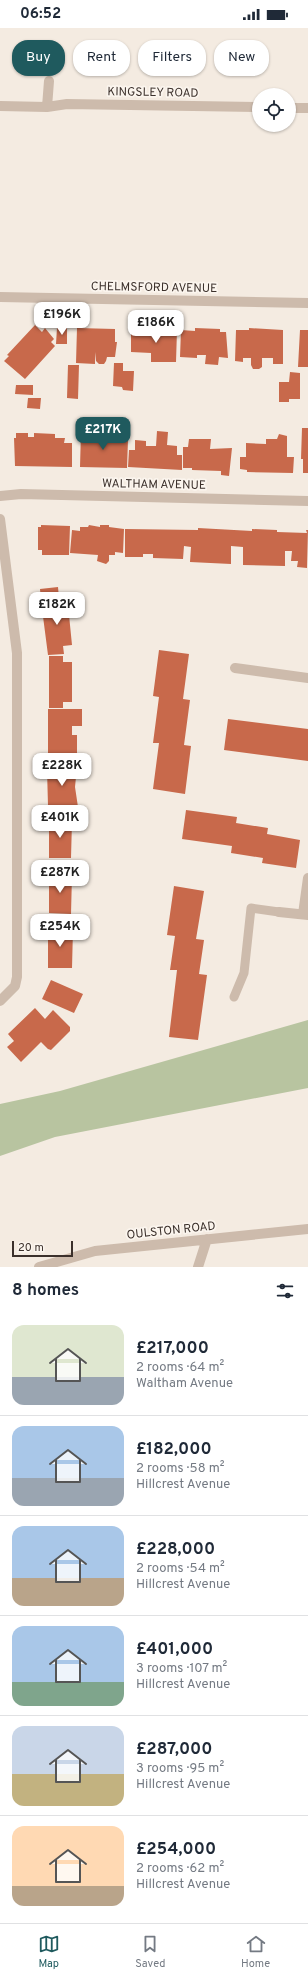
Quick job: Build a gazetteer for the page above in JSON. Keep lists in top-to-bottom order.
{
  "streets": {
    "street": [
      "KINGSLEY ROAD",
      "CHELMSFORD AVENUE",
      "WALTHAM AVENUE",
      "OULSTON ROAD"
    ]
  },
  "scale_bar": "20 m",
  "page": {
    "status": "06:52",
    "chip": [
      "Buy",
      "Rent",
      "Filters",
      "New"
    ],
    "price": [
      "£196K",
      "£186K",
      "£217K",
      "£182K",
      "£228K",
      "£401K",
      "£287K",
      "£254K"
    ],
    "scale": "20 m",
    "heading": "8 homes",
    "list": [
      {
        "name": "£217,000",
        "note": "2 rooms · 64 m² · Waltham Avenue"
      },
      {
        "name": "£182,000",
        "note": "2 rooms · 58 m² · Hillcrest Avenue"
      },
      {
        "name": "£228,000",
        "note": "2 rooms · 54 m² · Hillcrest Avenue"
      },
      {
        "name": "£401,000",
        "note": "3 rooms · 107 m² · Hillcrest Avenue"
      },
      {
        "name": "£287,000",
        "note": "3 rooms · 95 m² · Hillcrest Avenue"
      },
      {
        "name": "£254,000",
        "note": "2 rooms · 62 m² · Hillcrest Avenue"
      }
    ],
    "tabs": ["Map", "Saved", "Home"]
  }
}
